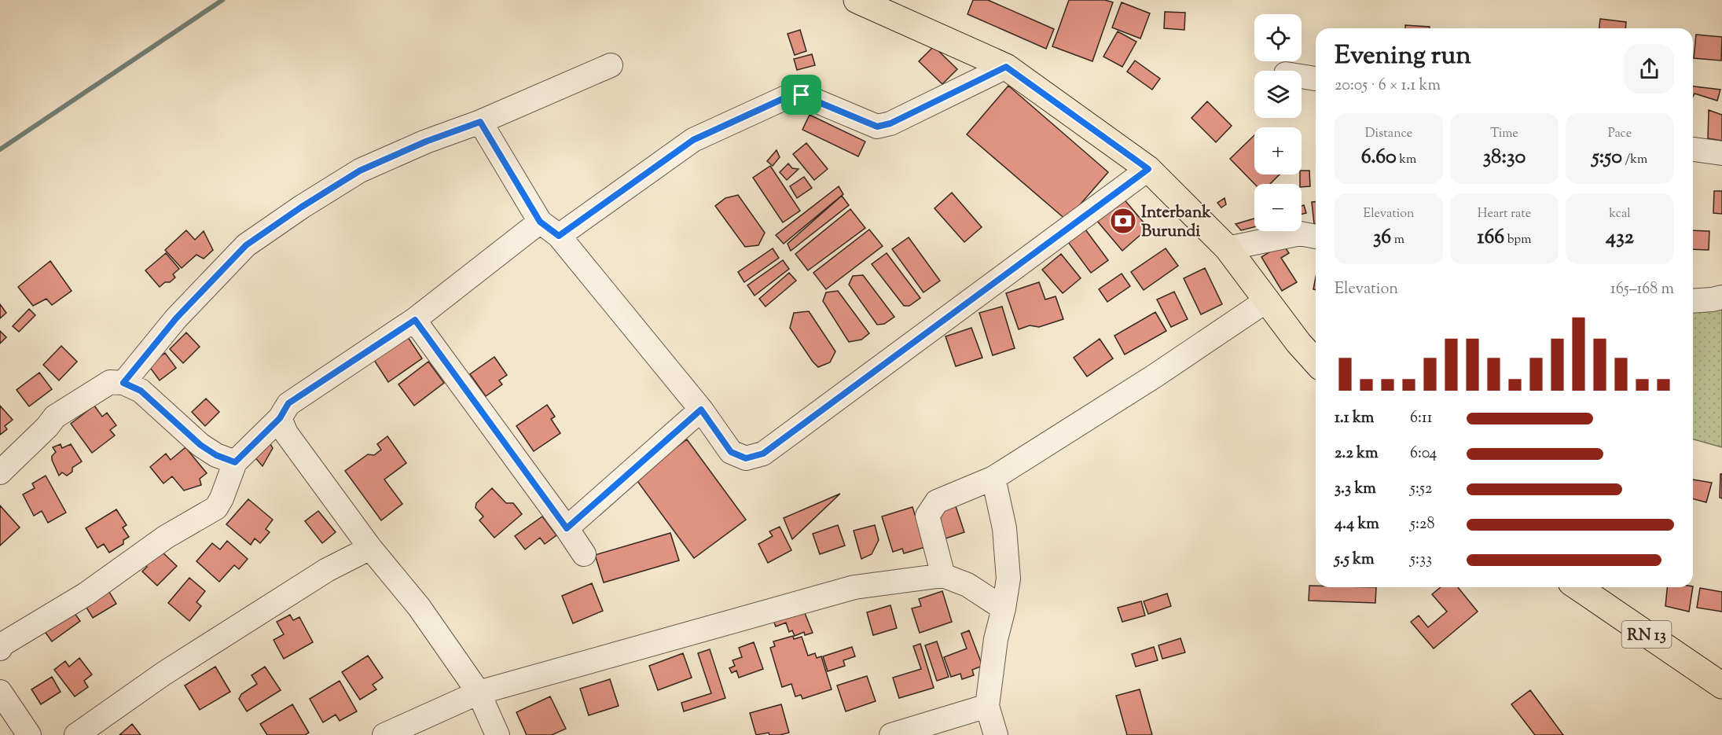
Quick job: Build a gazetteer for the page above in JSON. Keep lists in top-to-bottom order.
{
  "streets": {
    "main road": ["RN 13"]
  },
  "places": {
    "bank": ["Interbank Burundi"]
  },
  "page": {
    "map_buttons": ["+", "−"],
    "heading": ["Evening run", "20:05 · 6 × 1.1 km"],
    "stats": [
      ["Distance", "6.60 km"],
      ["Time", "38:30"],
      ["Pace", "5:50 /km"],
      ["Elevation", "36 m"],
      ["Heart rate", "166 bpm"],
      ["kcal", "432"]
    ],
    "chart": ["Elevation", "165–168 m"],
    "list": [
      {
        "name": "1.1 km",
        "note": "6:11"
      },
      {
        "name": "2.2 km",
        "note": "6:04"
      },
      {
        "name": "3.3 km",
        "note": "5:52"
      },
      {
        "name": "4.4 km",
        "note": "5:28"
      },
      {
        "name": "5.5 km",
        "note": "5:33"
      }
    ]
  }
}
